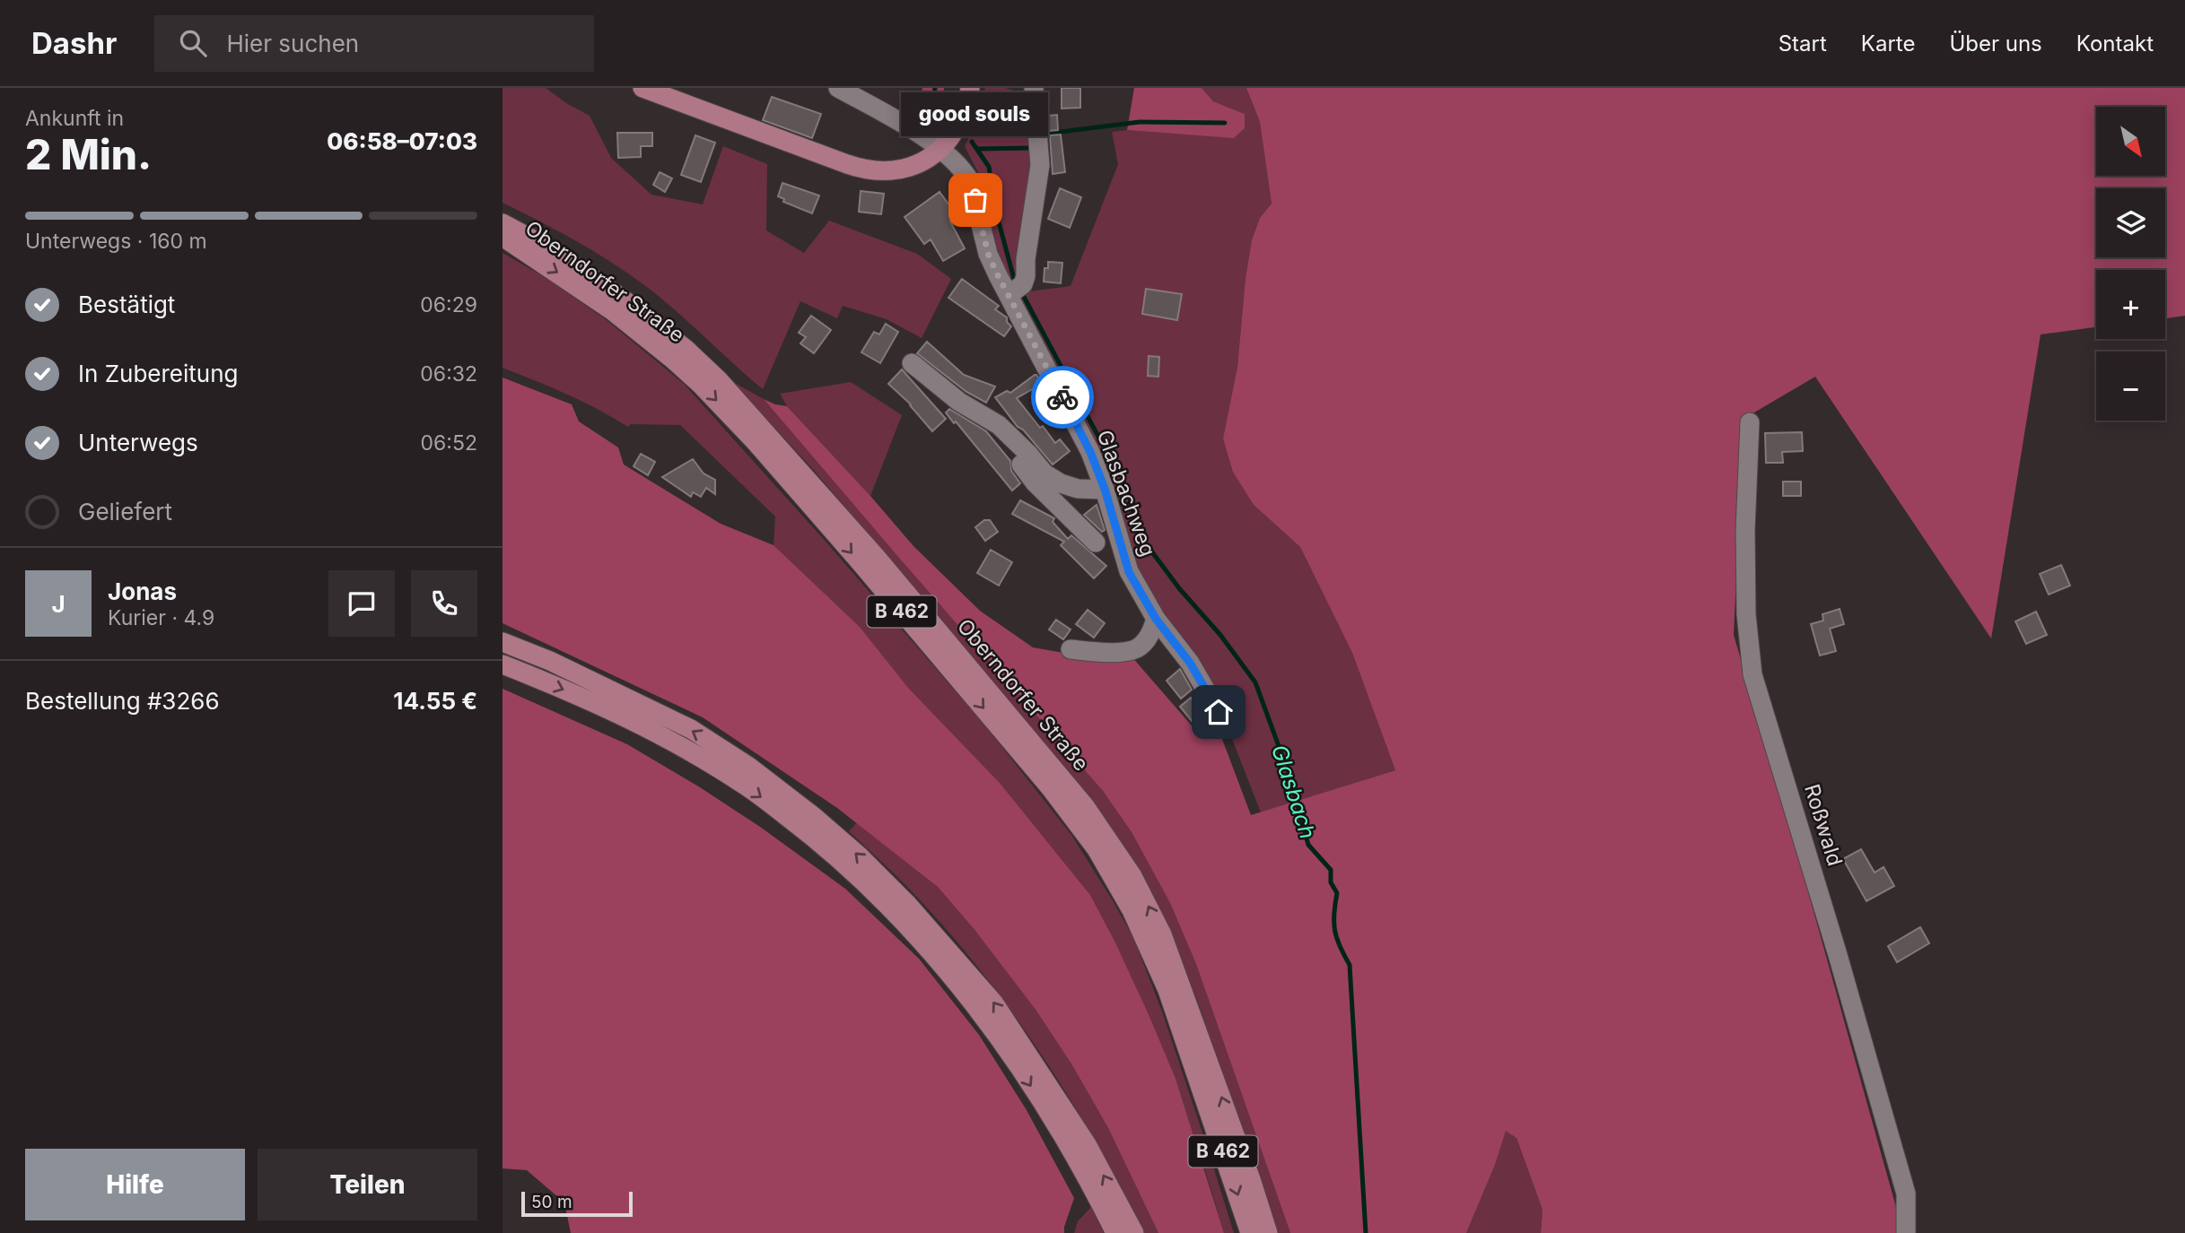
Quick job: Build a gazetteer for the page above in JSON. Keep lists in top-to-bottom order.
{
  "streets": {
    "main road": ["Oberndorfer Straße", "B 462"],
    "street": ["Glasbachweg", "Roßwald"]
  },
  "water": ["Glasbach"],
  "places": ["good souls"],
  "scale_bar": "50 m",
  "north": "bottom right",
  "page": {
    "header": "Dashr",
    "search": "Hier suchen",
    "nav": [
      "Start",
      "Karte",
      "Über uns",
      "Kontakt"
    ],
    "heading": ["2 Min.", "Ankunft in", "06:58–07:03"],
    "panel": [
      "Jonas",
      "Kurier · 4.9",
      "Bestellung #3266",
      "14.55 €"
    ],
    "bubble": "good souls",
    "map_buttons": ["+", "−"],
    "bar": "Unterwegs · 160 m",
    "list": [
      ["Bestätigt", "06:29"],
      ["In Zubereitung", "06:32"],
      ["Unterwegs", "06:52"],
      "Geliefert"
    ],
    "round": "J",
    "buttons": ["Hilfe", "Teilen"],
    "scale": "50 m"
  }
}
